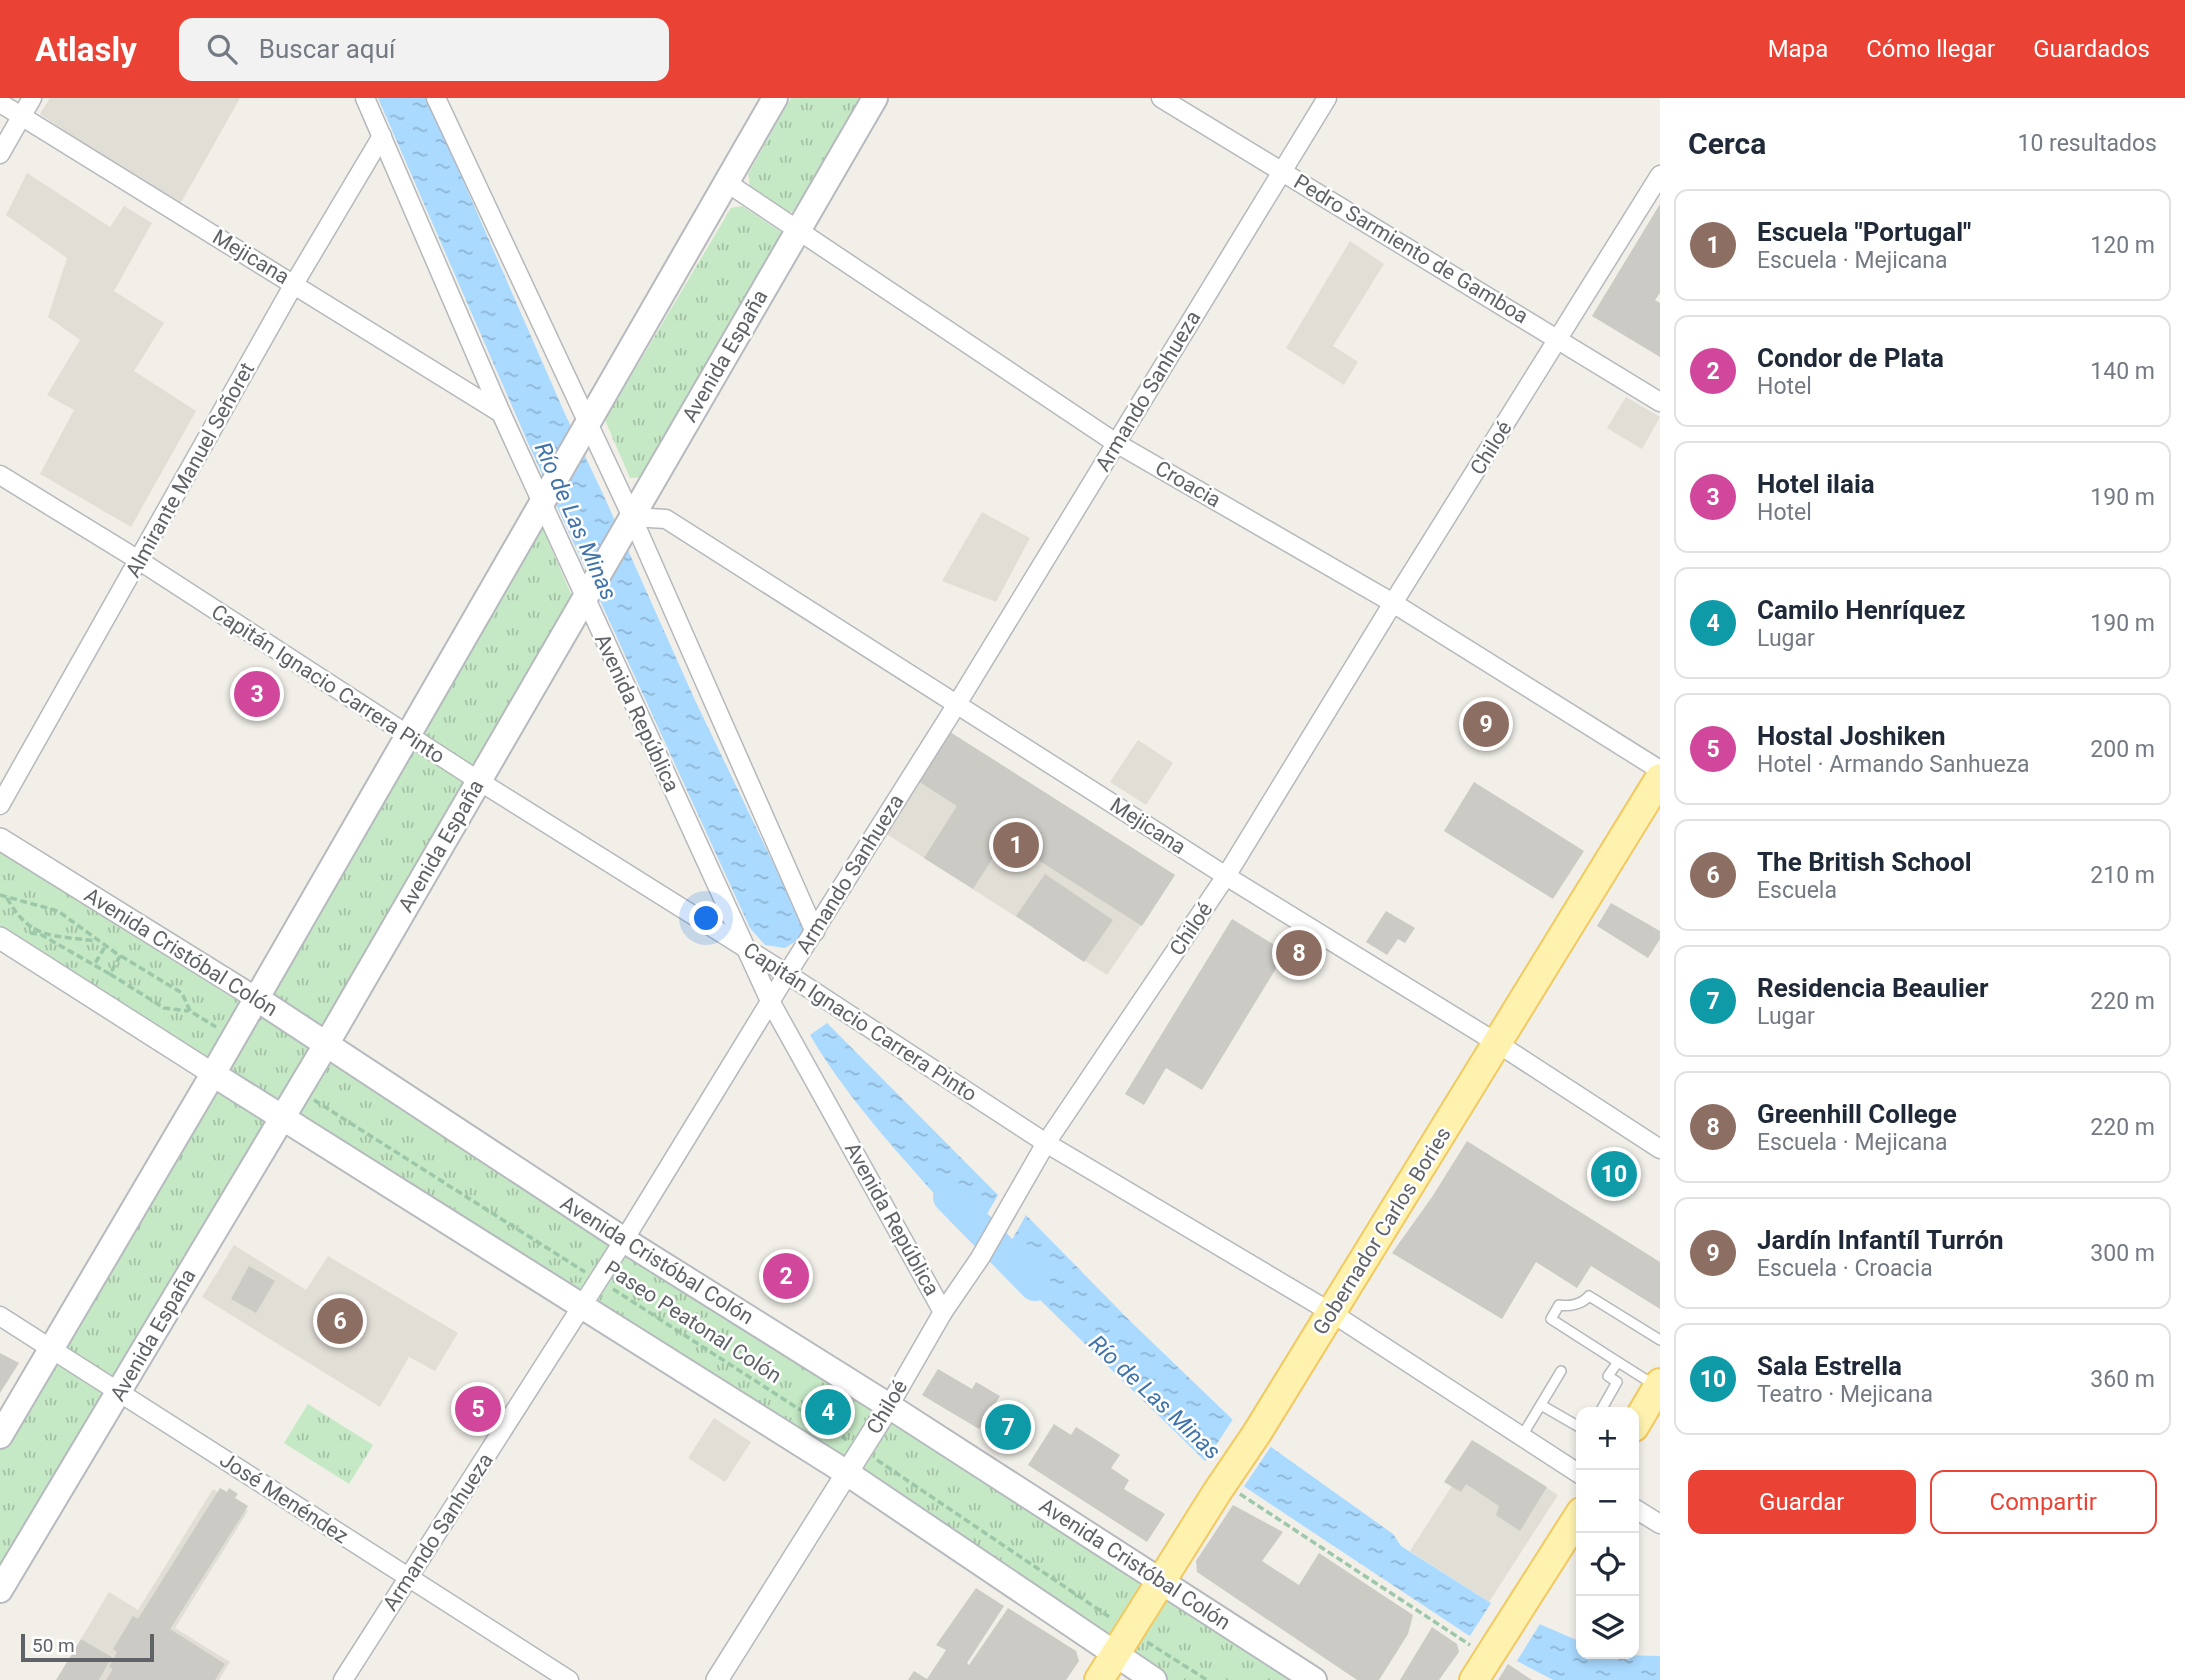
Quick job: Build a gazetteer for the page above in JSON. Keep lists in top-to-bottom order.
{
  "streets": {
    "main road": ["Avenida España", "Avenida Cristóbal Colón", "Gobernador Carlos Bories"],
    "street": [
      "Pedro Sarmiento de Gamboa",
      "Mejicana",
      "Armando Sanhueza",
      "Chiloé",
      "Almirante Manuel Señoret",
      "Croacia",
      "Capitán Ignacio Carrera Pinto",
      "Avenida República",
      "José Menéndez"
    ],
    "path": ["Paseo Peatonal Colón"]
  },
  "crossings": [
    ["Pedro Sarmiento de Gamboa", "Armando Sanhueza"],
    ["Pedro Sarmiento de Gamboa", "Chiloé"],
    ["Mejicana", "Avenida España"],
    ["Mejicana", "Armando Sanhueza"],
    ["Mejicana", "Chiloé"],
    ["Mejicana", "Almirante Manuel Señoret"],
    ["Mejicana", "Avenida República"],
    ["Mejicana", "Gobernador Carlos Bories"],
    ["Avenida España", "Croacia"],
    ["Avenida España", "Capitán Ignacio Carrera Pinto"],
    ["Avenida España", "Avenida República"],
    ["Avenida España", "Avenida Cristóbal Colón"],
    ["Avenida España", "Paseo Peatonal Colón"],
    ["Avenida España", "José Menéndez"],
    ["Armando Sanhueza", "Croacia"],
    ["Armando Sanhueza", "Capitán Ignacio Carrera Pinto"],
    ["Armando Sanhueza", "Avenida República"],
    ["Armando Sanhueza", "Avenida Cristóbal Colón"],
    ["Armando Sanhueza", "Paseo Peatonal Colón"],
    ["Armando Sanhueza", "José Menéndez"],
    ["Chiloé", "Croacia"],
    ["Chiloé", "Capitán Ignacio Carrera Pinto"],
    ["Chiloé", "Avenida República"],
    ["Chiloé", "Avenida Cristóbal Colón"],
    ["Chiloé", "Paseo Peatonal Colón"],
    ["Almirante Manuel Señoret", "Capitán Ignacio Carrera Pinto"],
    ["Almirante Manuel Señoret", "Avenida República"],
    ["Capitán Ignacio Carrera Pinto", "Avenida República"],
    ["Capitán Ignacio Carrera Pinto", "Gobernador Carlos Bories"],
    ["Avenida Cristóbal Colón", "Gobernador Carlos Bories"],
    ["Gobernador Carlos Bories", "Paseo Peatonal Colón"]
  ],
  "water": ["Río de Las Minas"],
  "scale_bar": "50 m",
  "page": {
    "header": "Atlasly",
    "search": "Buscar aquí",
    "nav": ["Mapa", "Cómo llegar", "Guardados"],
    "heading": ["Cerca", "10 resultados"],
    "list": [
      {
        "mark": "1",
        "name": "Escuela \"Portugal\"",
        "note": "Escuela · Mejicana",
        "value": "120 m"
      },
      {
        "mark": "2",
        "name": "Condor de Plata",
        "note": "Hotel",
        "value": "140 m"
      },
      {
        "mark": "3",
        "name": "Hotel ilaia",
        "note": "Hotel",
        "value": "190 m"
      },
      {
        "mark": "4",
        "name": "Camilo Henríquez",
        "note": "Lugar",
        "value": "190 m"
      },
      {
        "mark": "5",
        "name": "Hostal Joshiken",
        "note": "Hotel · Armando Sanhueza",
        "value": "200 m"
      },
      {
        "mark": "6",
        "name": "The British School",
        "note": "Escuela",
        "value": "210 m"
      },
      {
        "mark": "7",
        "name": "Residencia Beaulier",
        "note": "Lugar",
        "value": "220 m"
      },
      {
        "mark": "8",
        "name": "Greenhill College",
        "note": "Escuela · Mejicana",
        "value": "220 m"
      },
      {
        "mark": "9",
        "name": "Jardín Infantíl Turrón",
        "note": "Escuela · Croacia",
        "value": "300 m"
      },
      {
        "mark": "10",
        "name": "Sala Estrella",
        "note": "Teatro · Mejicana",
        "value": "360 m"
      }
    ],
    "pins": [
      "3",
      "9",
      "1",
      "8",
      "10",
      "2",
      "6",
      "5",
      "4",
      "7"
    ],
    "map_buttons": ["+", "−"],
    "buttons": ["Guardar", "Compartir"],
    "scale": "50 m"
  }
}
